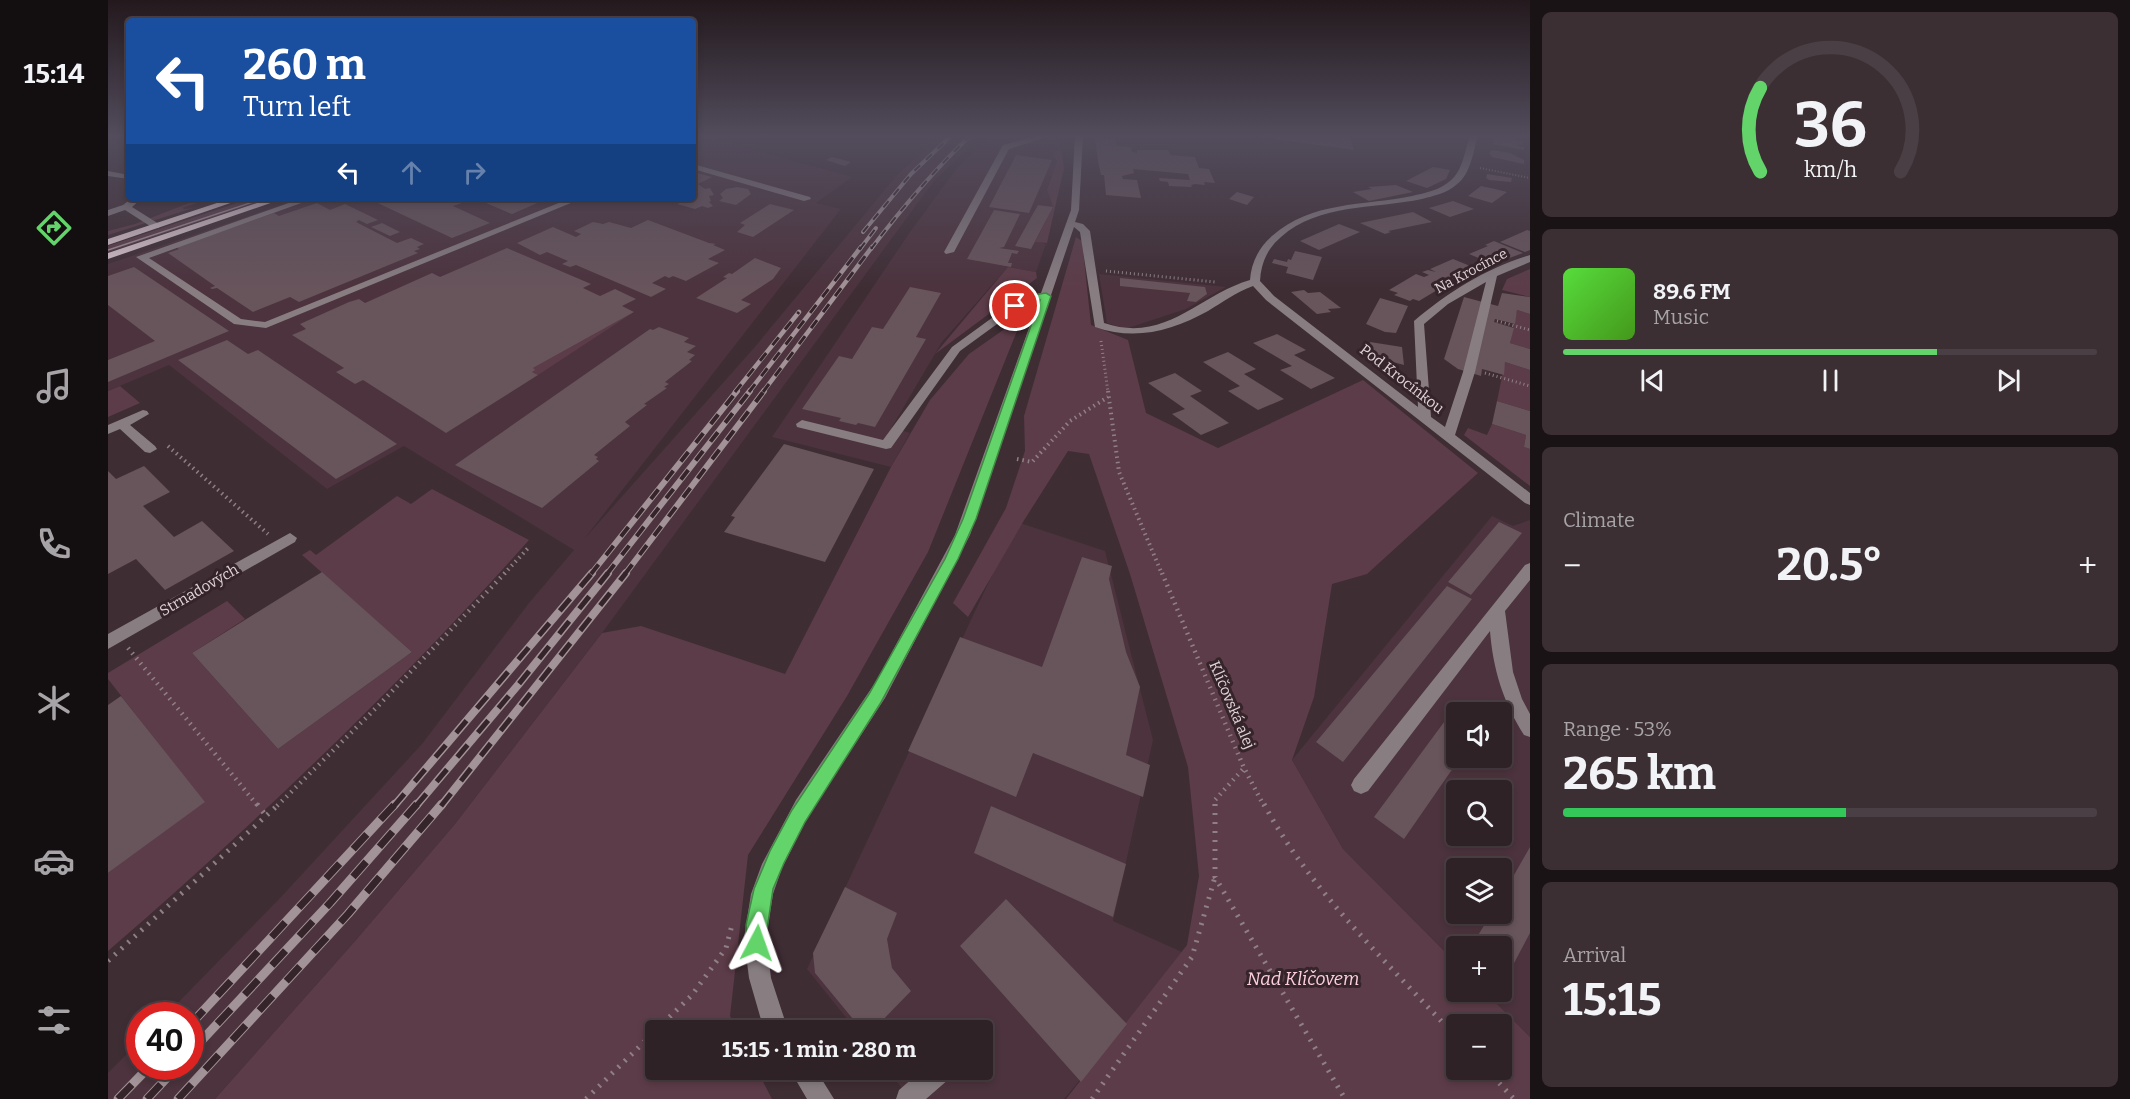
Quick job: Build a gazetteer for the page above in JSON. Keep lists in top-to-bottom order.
{
  "streets": {
    "street": ["Na Krocínce", "Pod Krocínkou", "Strnadových"],
    "path": ["Klíčovská alej"]
  },
  "crossings": [
    ["Na Krocínce", "Pod Krocínkou"]
  ],
  "parks": ["Nad Klíčovem"],
  "page": {
    "tabs": "15:14",
    "turn": ["260 m", "Turn left"],
    "song": ["89.6 FM", "Music"],
    "tile": [
      "Climate",
      ["Range · 53%", "265 km"],
      ["Arrival", "15:15"]
    ],
    "heat": ["−", "20.5°", "+"],
    "map_buttons": ["+", "−"],
    "limit": "40",
    "trip": "15:15 · 1 min · 280 m",
    "gauge": ["36", "km/h"]
  }
}
